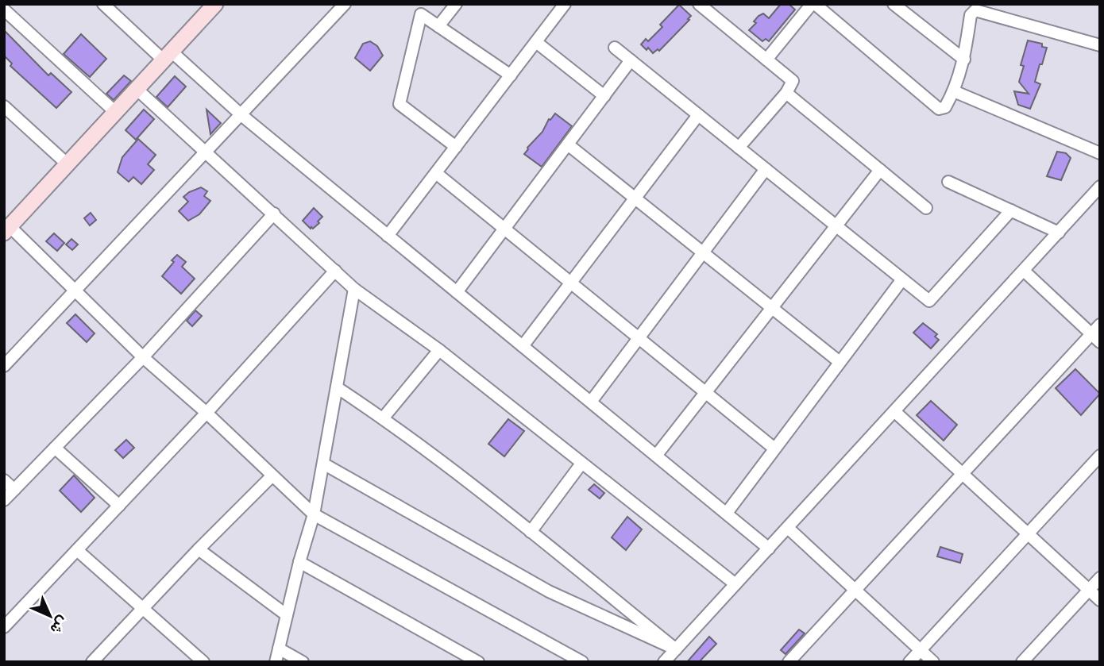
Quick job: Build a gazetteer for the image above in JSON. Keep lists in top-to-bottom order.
{
  "north": "bottom right"
}
